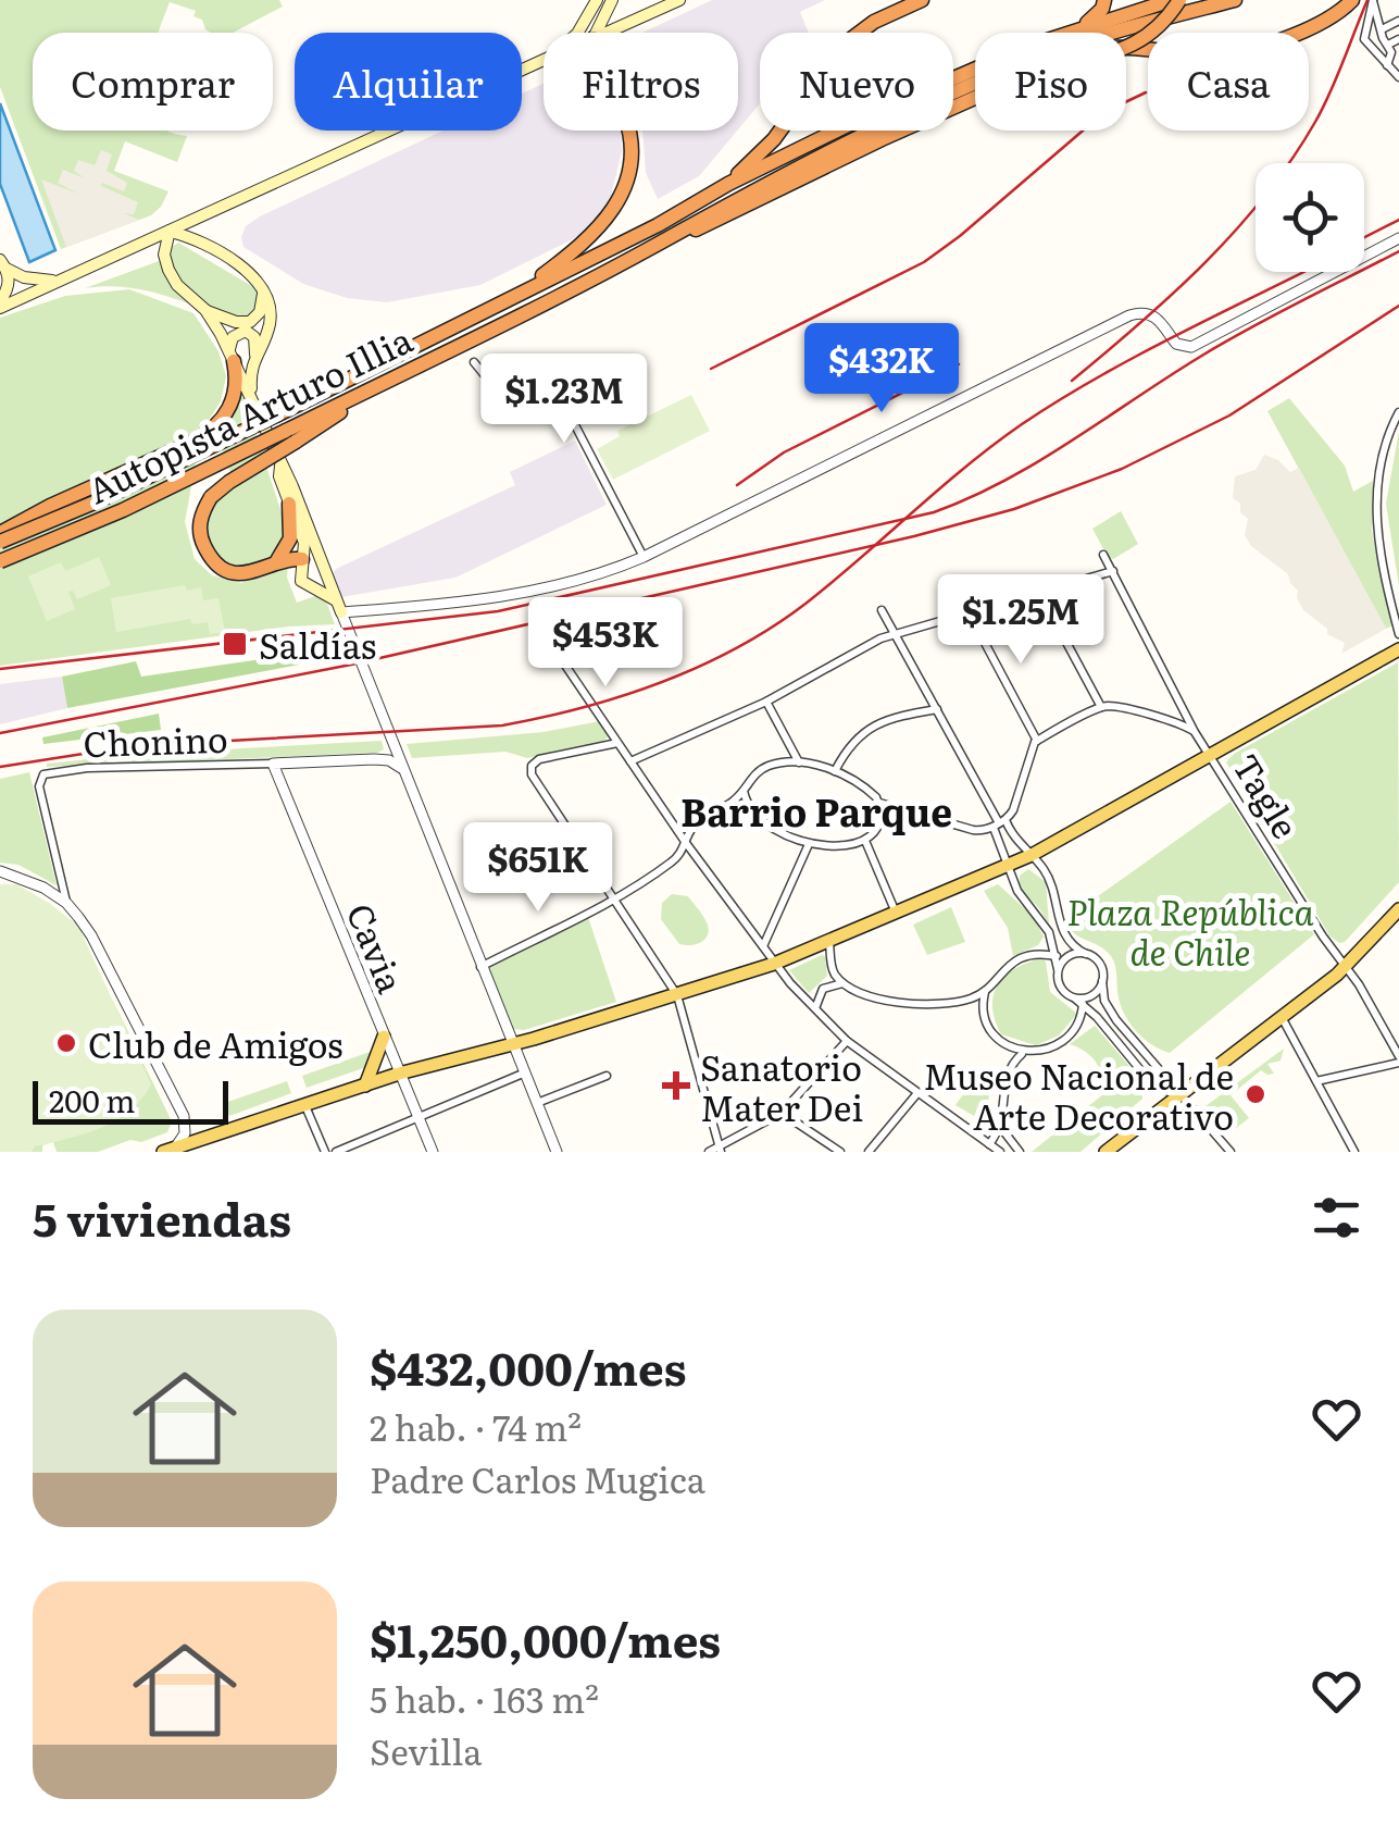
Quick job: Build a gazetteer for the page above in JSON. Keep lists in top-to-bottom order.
{
  "streets": {
    "highway": ["Autopista Arturo Illia"],
    "street": ["Chonino", "Tagle", "Cavia"]
  },
  "crossings": [
    ["Chonino", "Cavia"]
  ],
  "districts": ["Barrio Parque"],
  "parks": ["Plaza República de Chile"],
  "places": {
    "transit": ["Saldías"],
    "other": ["Club de Amigos", "Museo Nacional de Arte Decorativo"],
    "health": ["Sanatorio Mater Dei"]
  },
  "scale_bar": "200 m",
  "page": {
    "chip": [
      "Comprar",
      "Alquilar",
      "Filtros",
      "Nuevo",
      "Piso",
      "Casa"
    ],
    "price": [
      "$432K",
      "$1.23M",
      "$1.25M",
      "$453K",
      "$651K"
    ],
    "scale": "200 m",
    "heading": "5 viviendas",
    "list": [
      {
        "name": "$432,000/mes",
        "note": "2 hab. · 74 m² · Padre Carlos Mugica"
      },
      {
        "name": "$1,250,000/mes",
        "note": "5 hab. · 163 m² · Sevilla"
      }
    ]
  }
}
